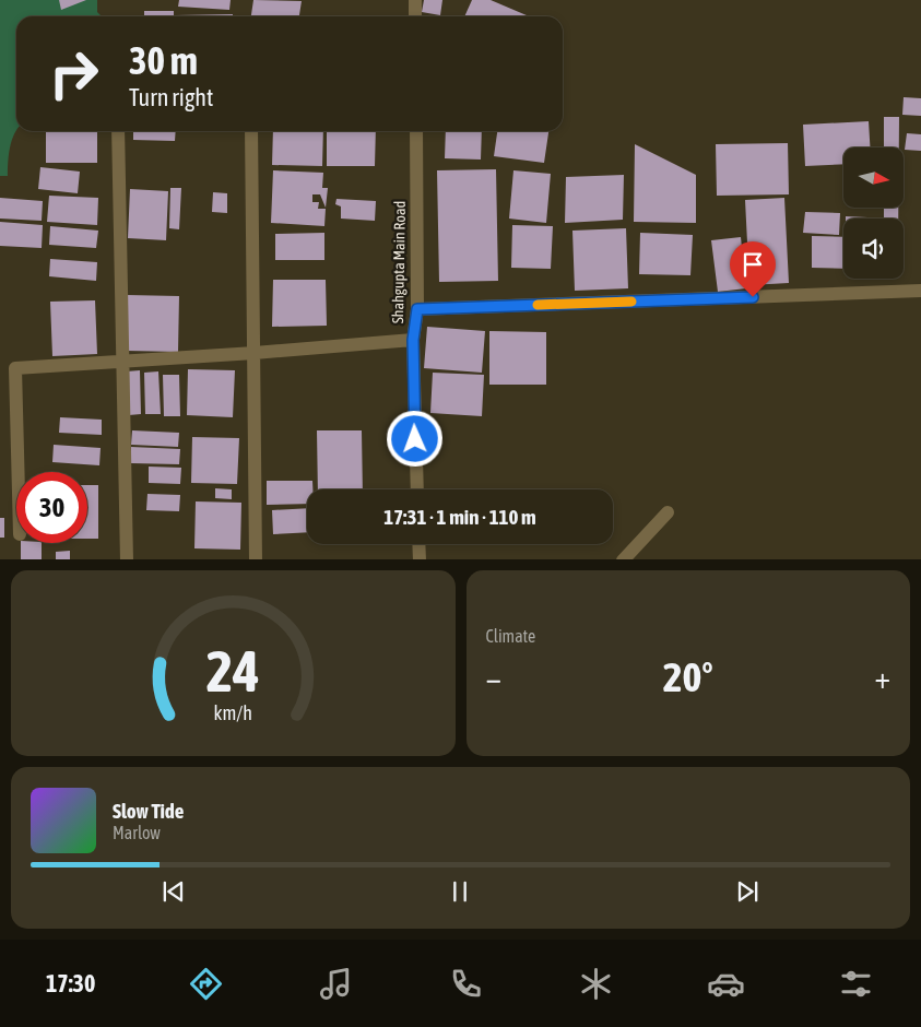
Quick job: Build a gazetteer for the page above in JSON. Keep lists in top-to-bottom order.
{
  "streets": {
    "street": ["Shahgupta Main Road"]
  },
  "north": "right",
  "page": {
    "turn": ["30 m", "Turn right"],
    "limit": "30",
    "trip": "17:31 · 1 min · 110 m",
    "tile": "Climate",
    "heat": ["−", "20°", "+"],
    "song": ["Slow Tide", "Marlow"],
    "tabs": "17:30",
    "gauge": ["24", "km/h"]
  }
}
